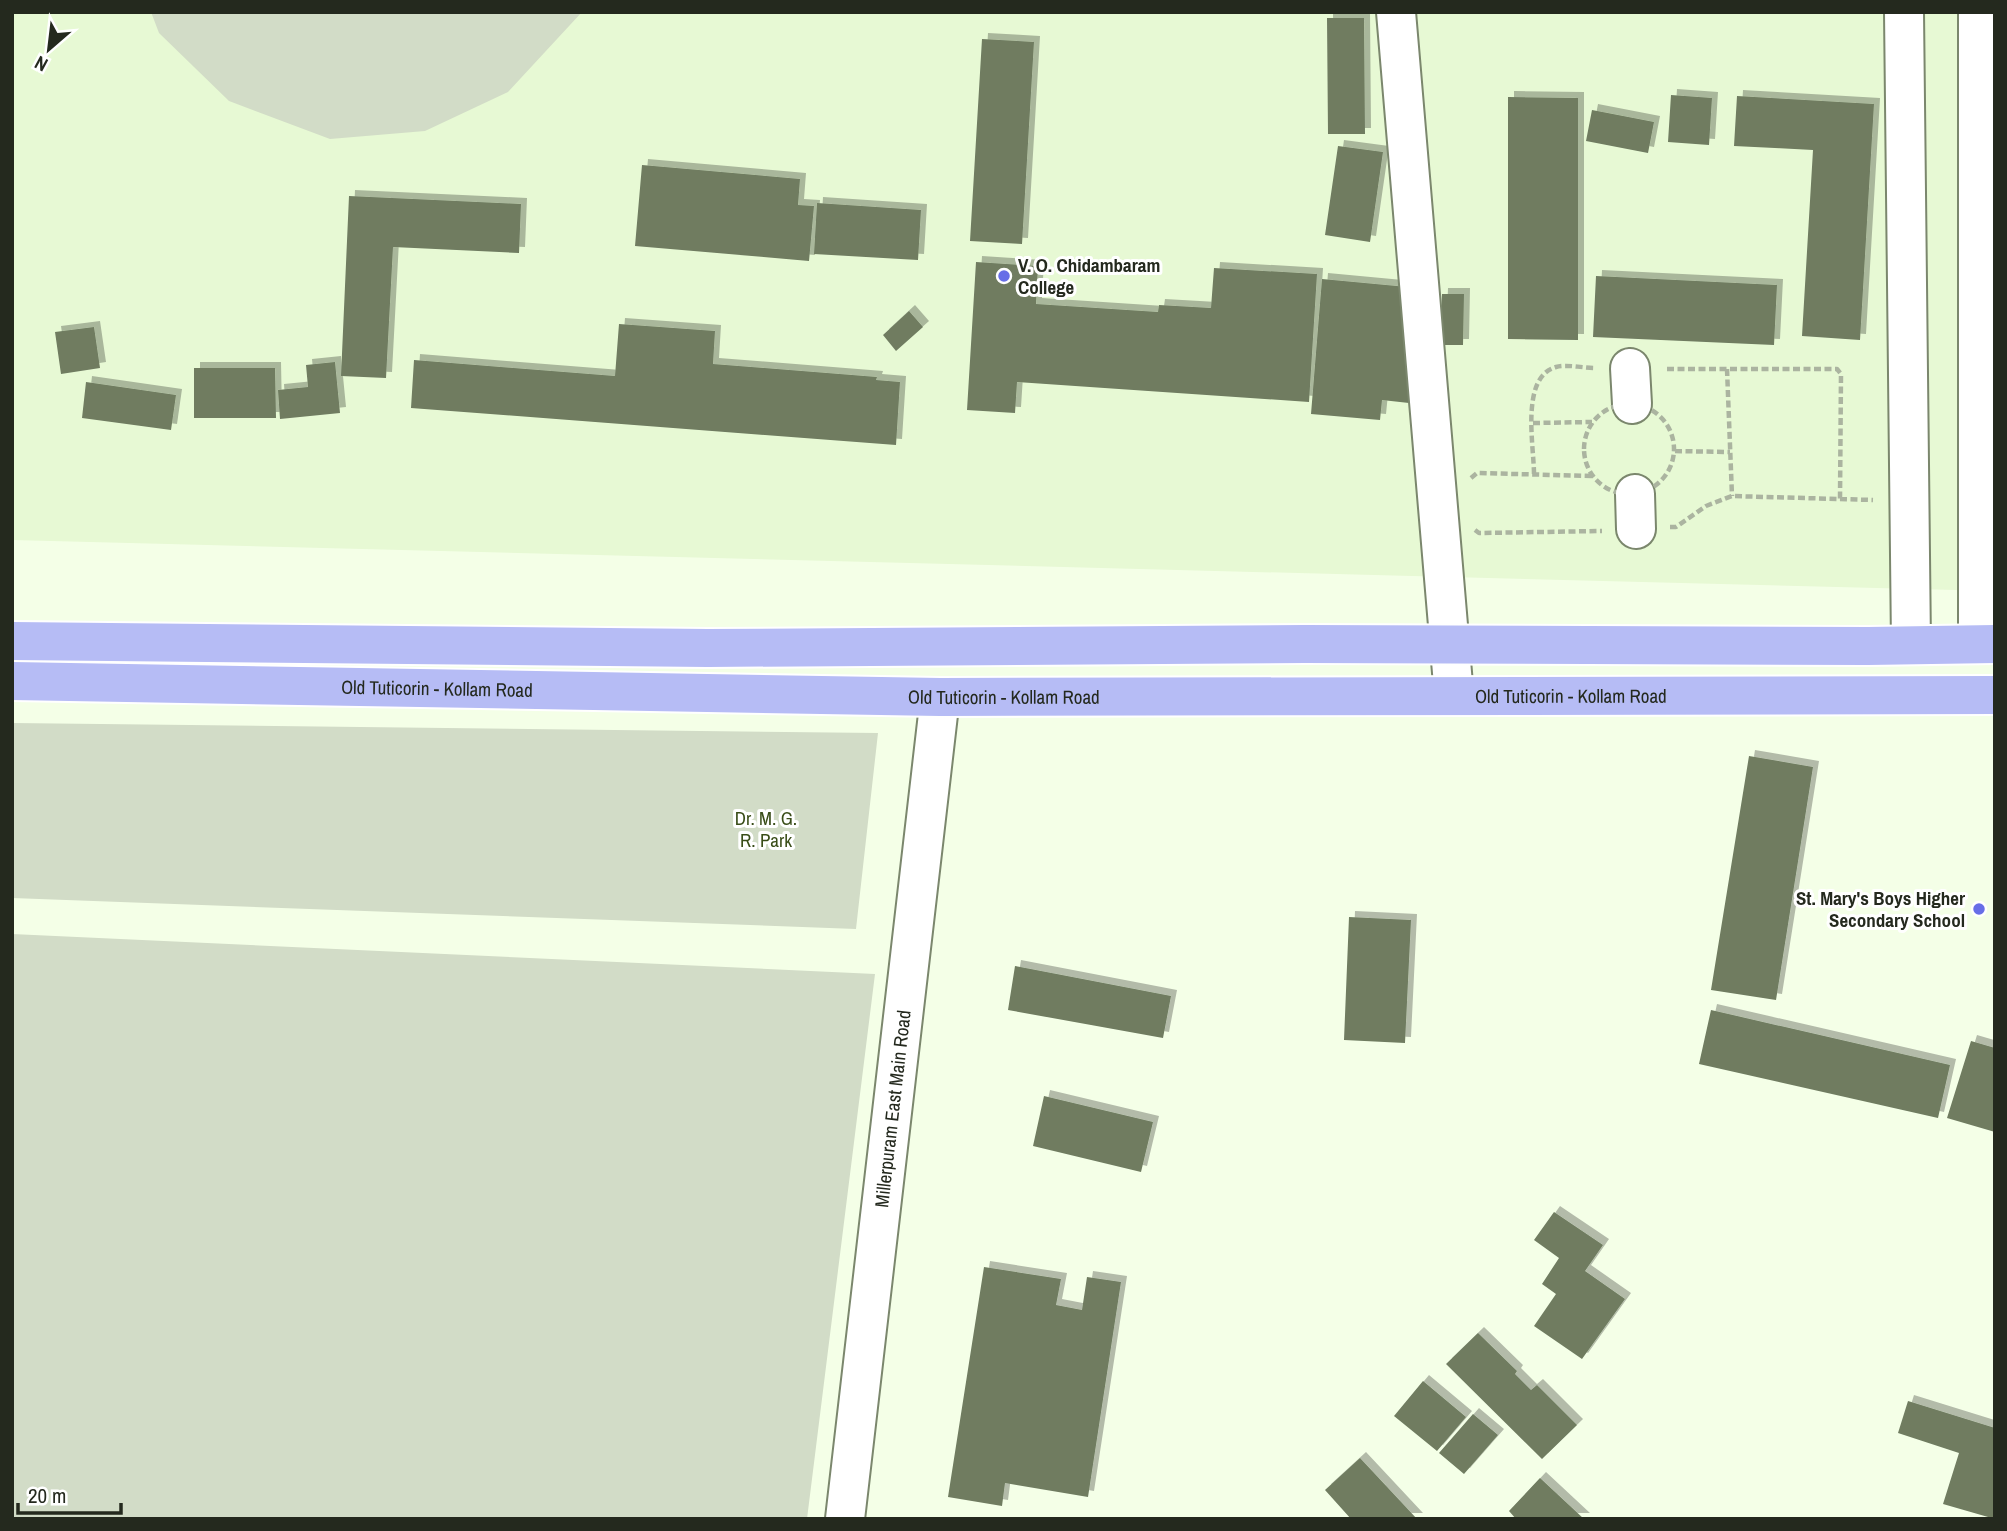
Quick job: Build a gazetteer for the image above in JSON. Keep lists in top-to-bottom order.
{
  "streets": {
    "main road": ["Old Tuticorin - Kollam Road"],
    "street": ["Millerpuram East Main Road"]
  },
  "crossings": [
    ["Old Tuticorin - Kollam Road", "Millerpuram East Main Road"]
  ],
  "parks": ["Dr. M. G. R. Park"],
  "places": ["V. O. Chidambaram College", "St. Mary's Boys Higher Secondary School"],
  "scale_bar": "20 m",
  "north": "bottom left"
}
